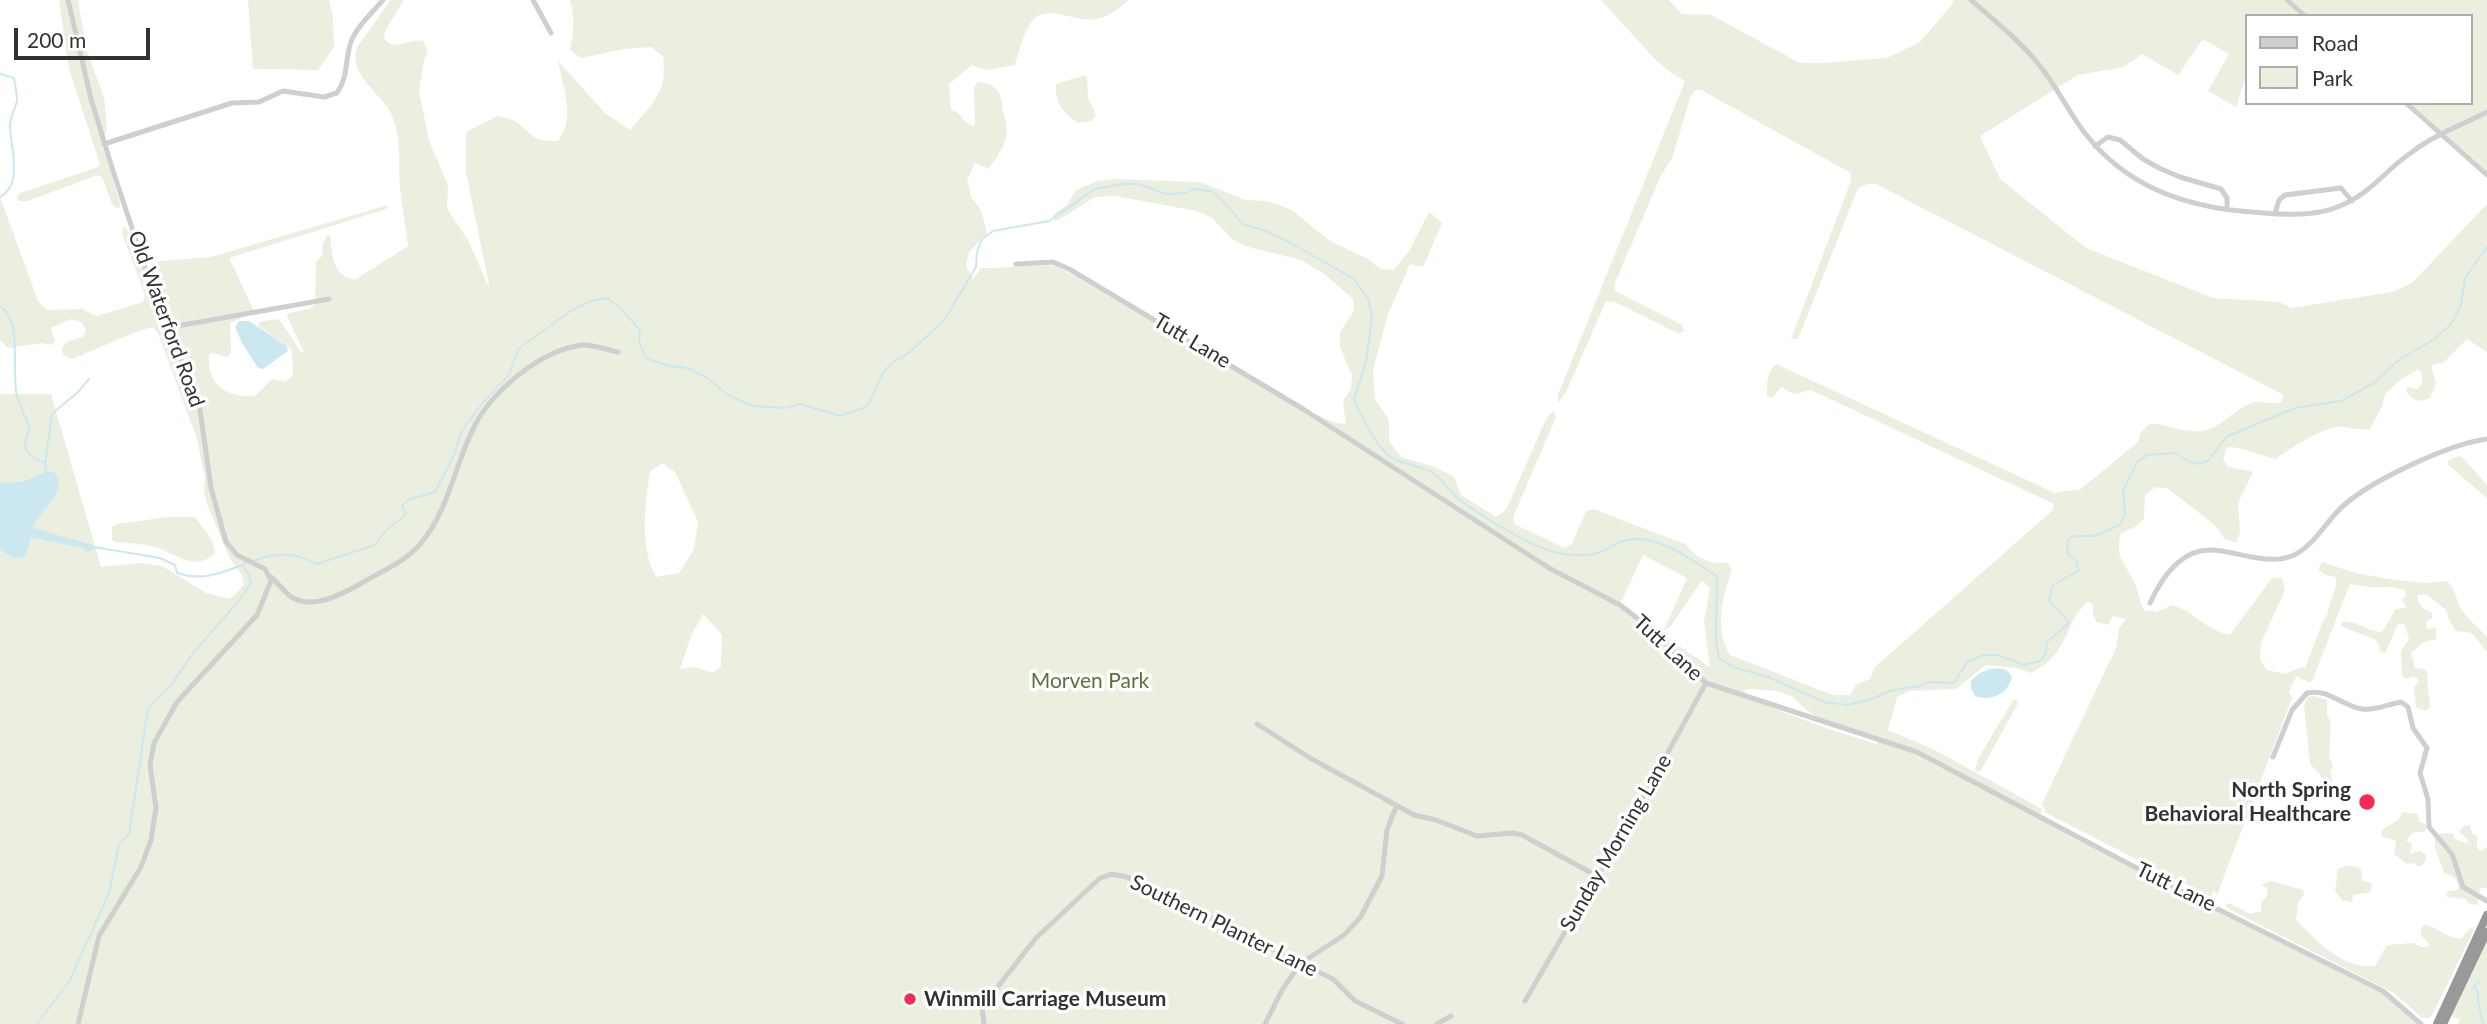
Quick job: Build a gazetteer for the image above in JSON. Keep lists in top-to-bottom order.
{
  "streets": {
    "street": [
      "Old Waterford Road",
      "Tutt Lane",
      "Sunday Morning Lane",
      "Southern Planter Lane"
    ]
  },
  "crossings": [
    ["Tutt Lane", "Sunday Morning Lane"]
  ],
  "parks": ["Morven Park"],
  "places": ["North Spring Behavioral Healthcare", "Winmill Carriage Museum"],
  "legend": ["Road", "Park"],
  "scale_bar": "200 m"
}
